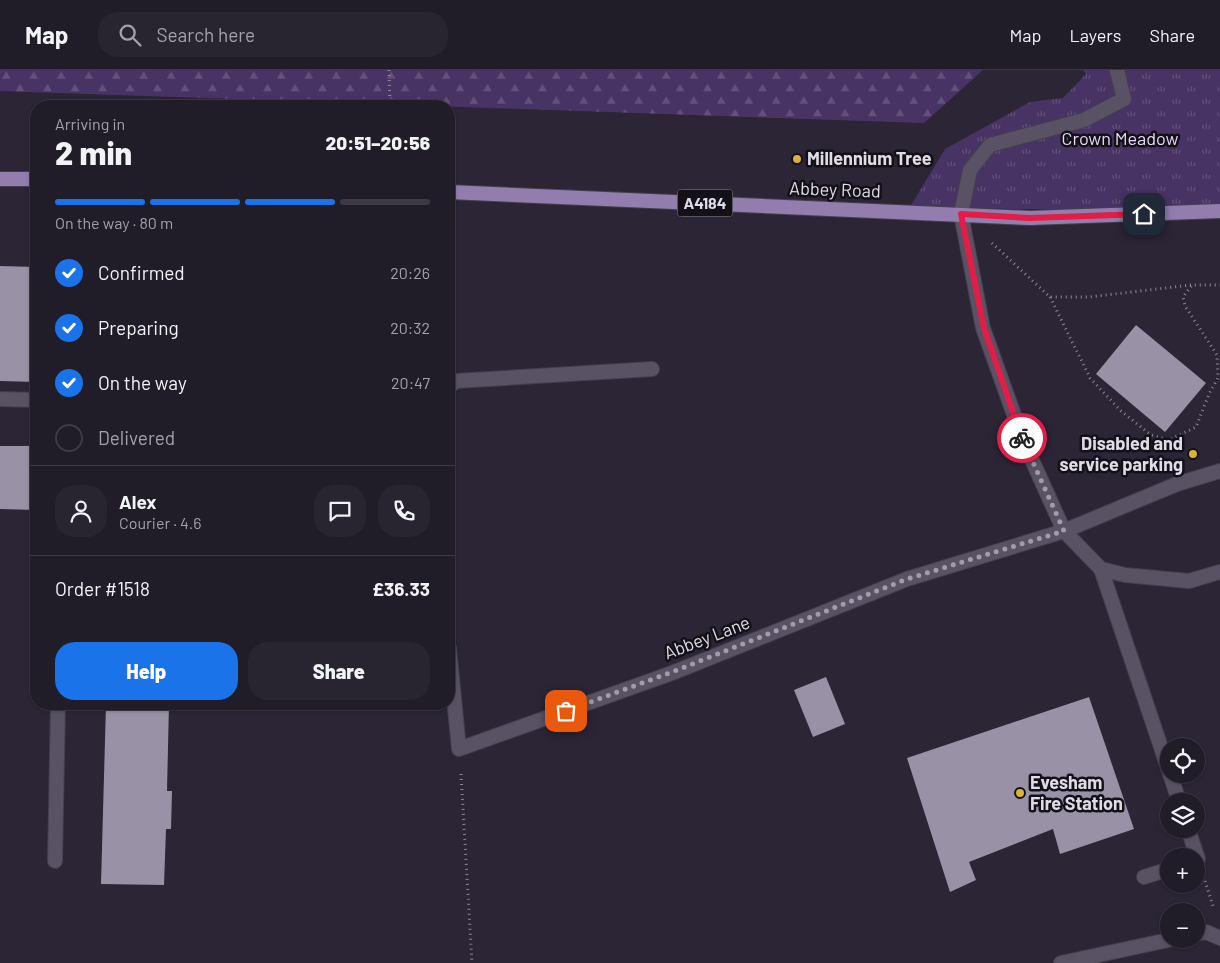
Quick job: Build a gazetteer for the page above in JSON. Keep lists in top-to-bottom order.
{
  "streets": {
    "main road": ["Abbey Road", "A4184"],
    "street": ["Abbey Lane"]
  },
  "parks": ["Crown Meadow"],
  "places": ["Millennium Tree", "Disabled and service parking", "Evesham Fire Station"],
  "page": {
    "header": "Map",
    "search": "Search here",
    "nav": ["Map", "Layers", "Share"],
    "heading": ["2 min", "Arriving in", "20:51–20:56"],
    "panel": [
      "Alex",
      "Courier · 4.6",
      "Order #1518",
      "£36.33"
    ],
    "bar": "On the way · 80 m",
    "list": [
      ["Confirmed", "20:26"],
      ["Preparing", "20:32"],
      ["On the way", "20:47"],
      "Delivered"
    ],
    "buttons": ["Help", "Share"],
    "map_buttons": ["+", "−"]
  }
}
